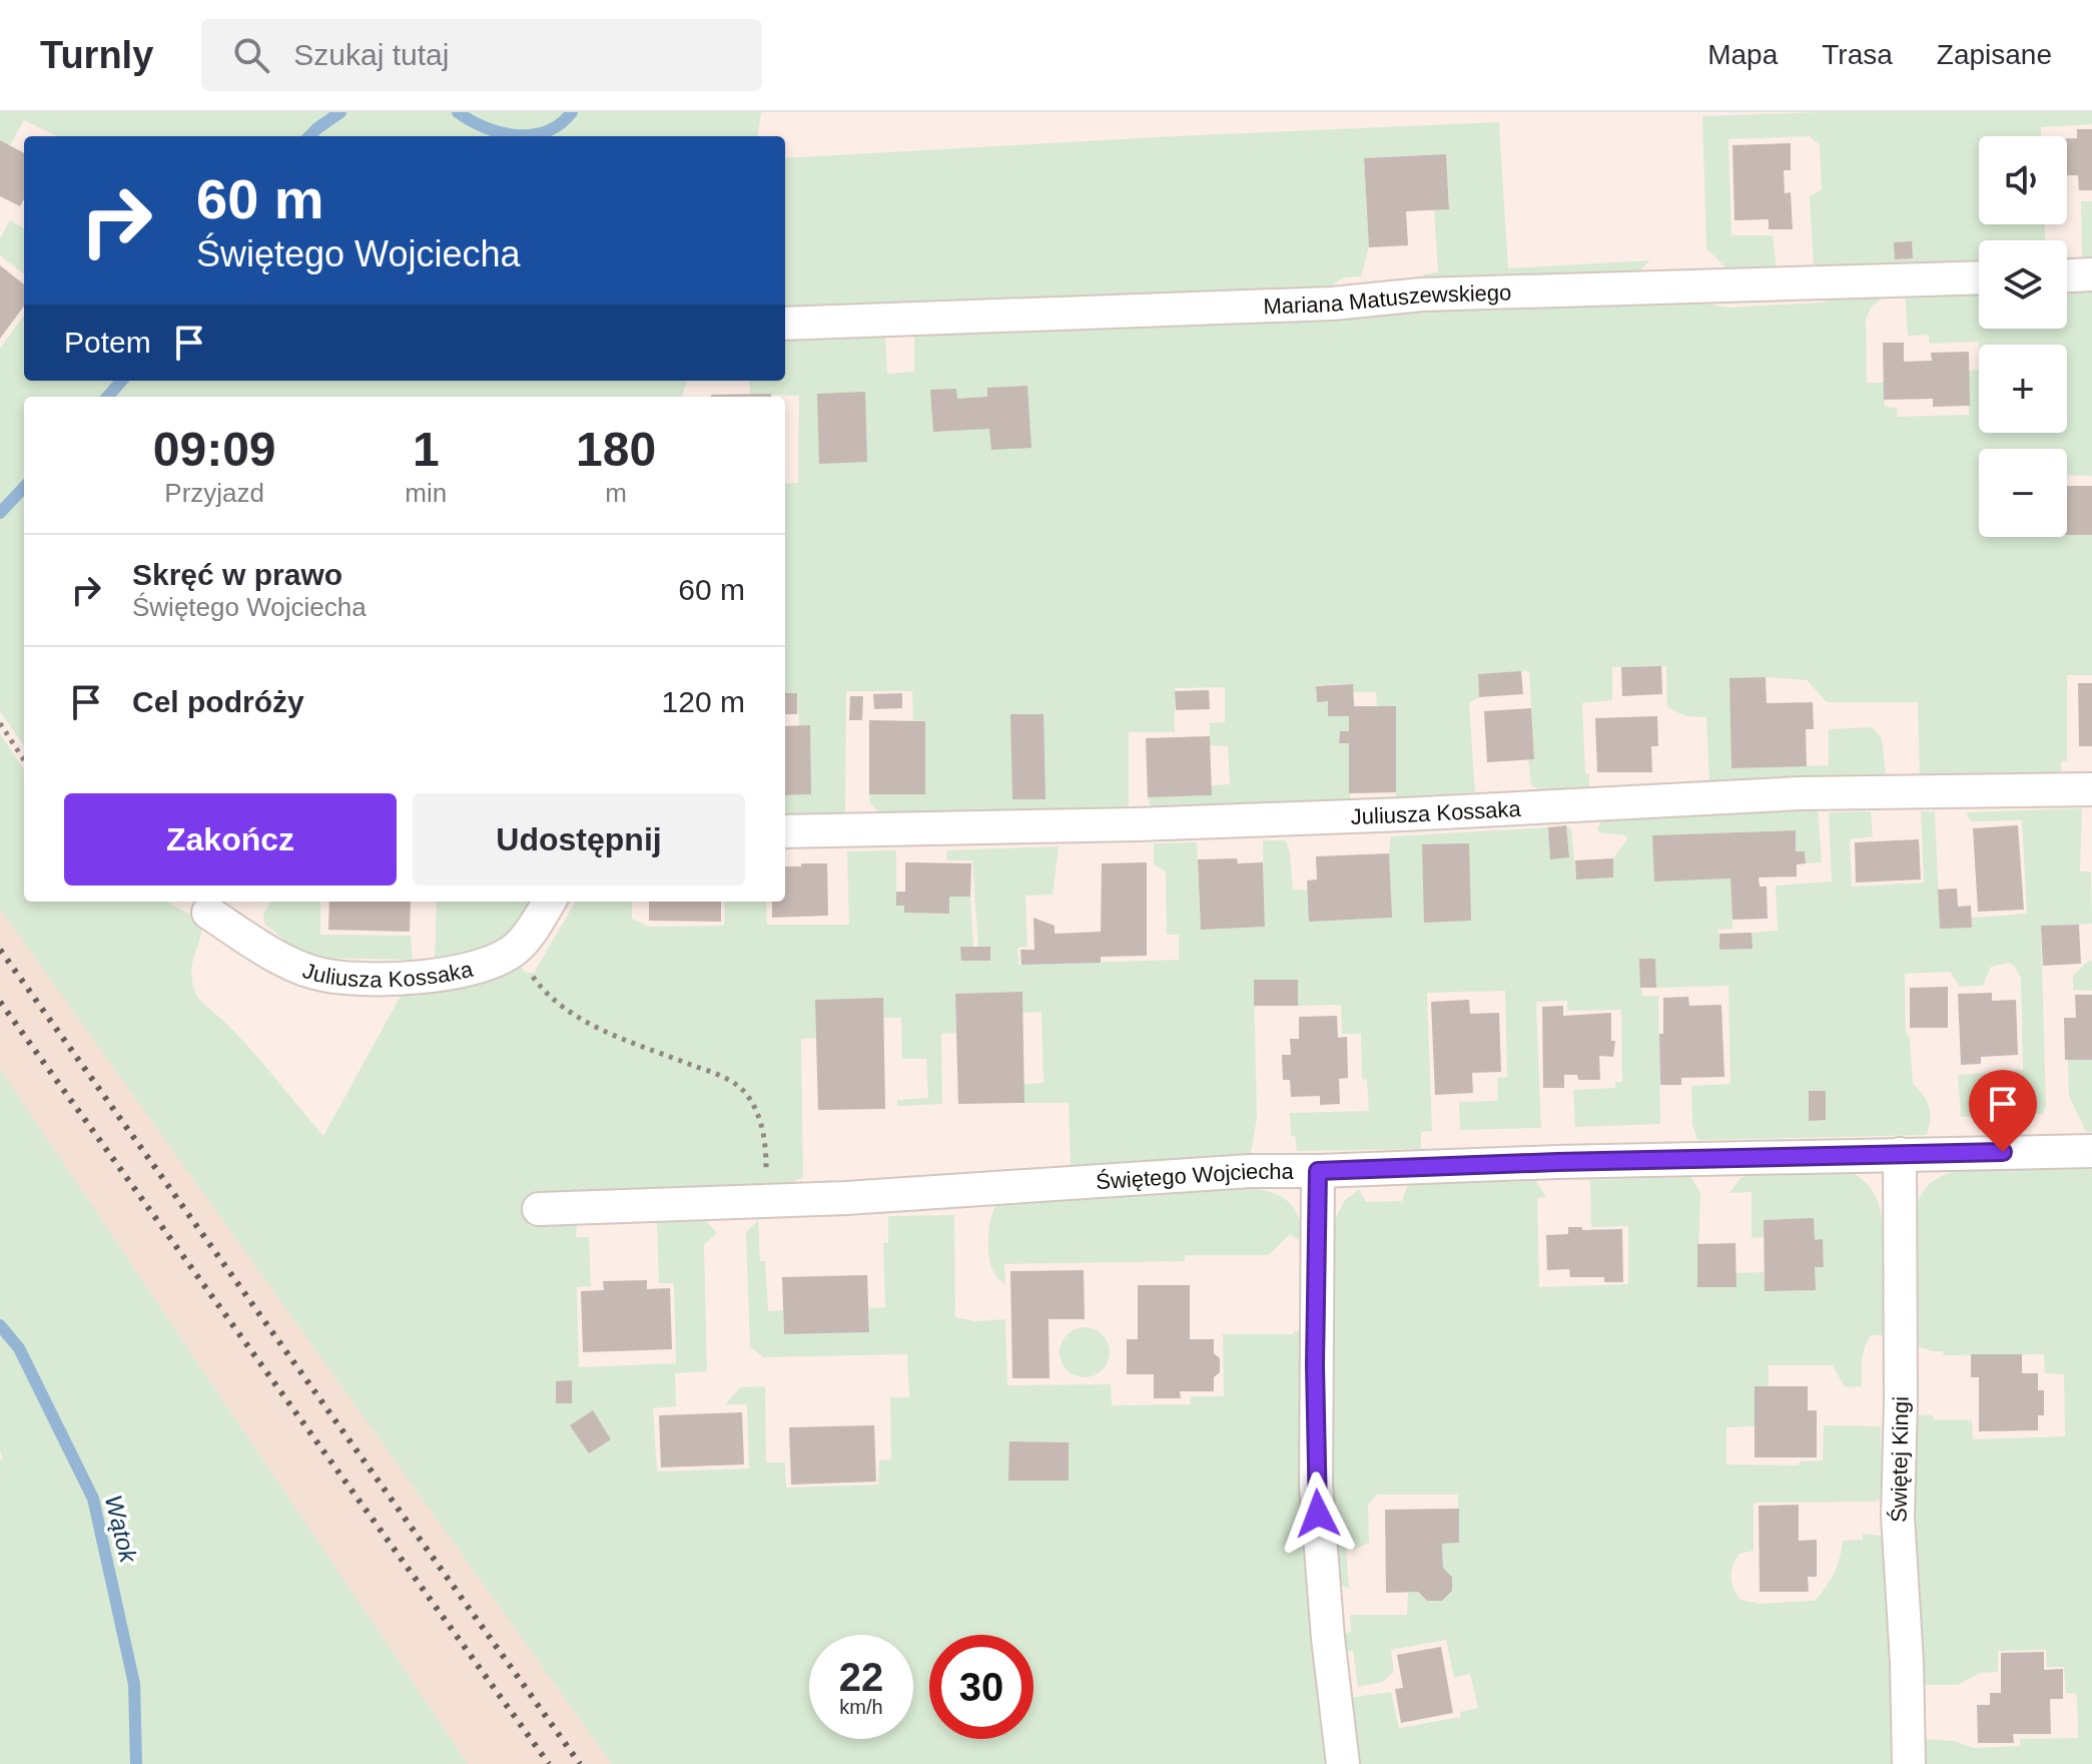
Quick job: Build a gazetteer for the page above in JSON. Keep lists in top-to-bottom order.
{
  "streets": {
    "street": [
      "Mariana Matuszewskiego",
      "Juliusza Kossaka",
      "Świętego Wojciecha",
      "Świętej Kingi"
    ]
  },
  "crossings": [
    ["Świętego Wojciecha", "Świętej Kingi"]
  ],
  "water": ["Wątok"],
  "page": {
    "header": "Turnly",
    "search": "Szukaj tutaj",
    "nav": ["Mapa", "Trasa", "Zapisane"],
    "map_buttons": ["+", "−"],
    "turn": ["60 m", "Świętego Wojciecha"],
    "then": "Potem",
    "eta": [
      "09:09",
      "Przyjazd",
      "1",
      "min",
      "180",
      "m"
    ],
    "list": [
      {
        "name": "Skręć w prawo",
        "note": "Świętego Wojciecha",
        "value": "60 m"
      },
      {
        "name": "Cel podróży",
        "value": "120 m"
      }
    ],
    "buttons": ["Zakończ", "Udostępnij"],
    "speed": "22 km/h",
    "limit": "30"
  }
}
